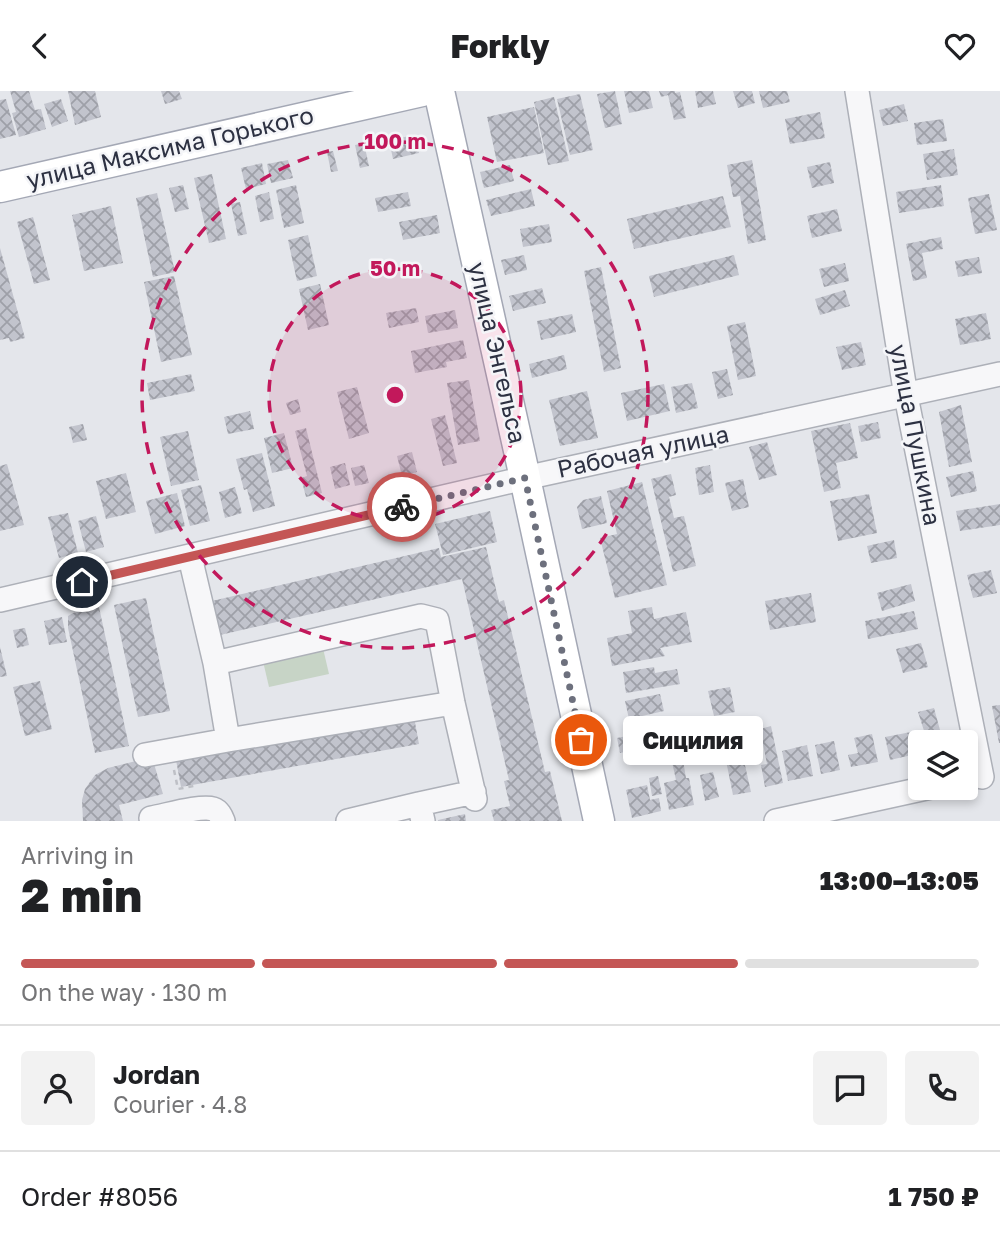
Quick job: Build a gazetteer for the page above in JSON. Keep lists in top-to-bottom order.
{
  "streets": {
    "main road": ["улица Максима Горького", "улица Энгельса"],
    "street": ["улица Пушкина", "Рабочая улица"]
  },
  "crossings": [
    ["улица Энгельса", "Рабочая улица"],
    ["улица Пушкина", "Рабочая улица"]
  ],
  "places": ["Сицилия"],
  "page": {
    "header": "Forkly",
    "bubble": "Сицилия",
    "heading": ["2 min", "Arriving in", "13:00–13:05"],
    "panel": [
      "Jordan",
      "Courier · 4.8",
      "Order #8056",
      "1 750 ₽"
    ],
    "bar": "On the way · 130 m"
  },
  "rings": ["100 m", "50 m"]
}
